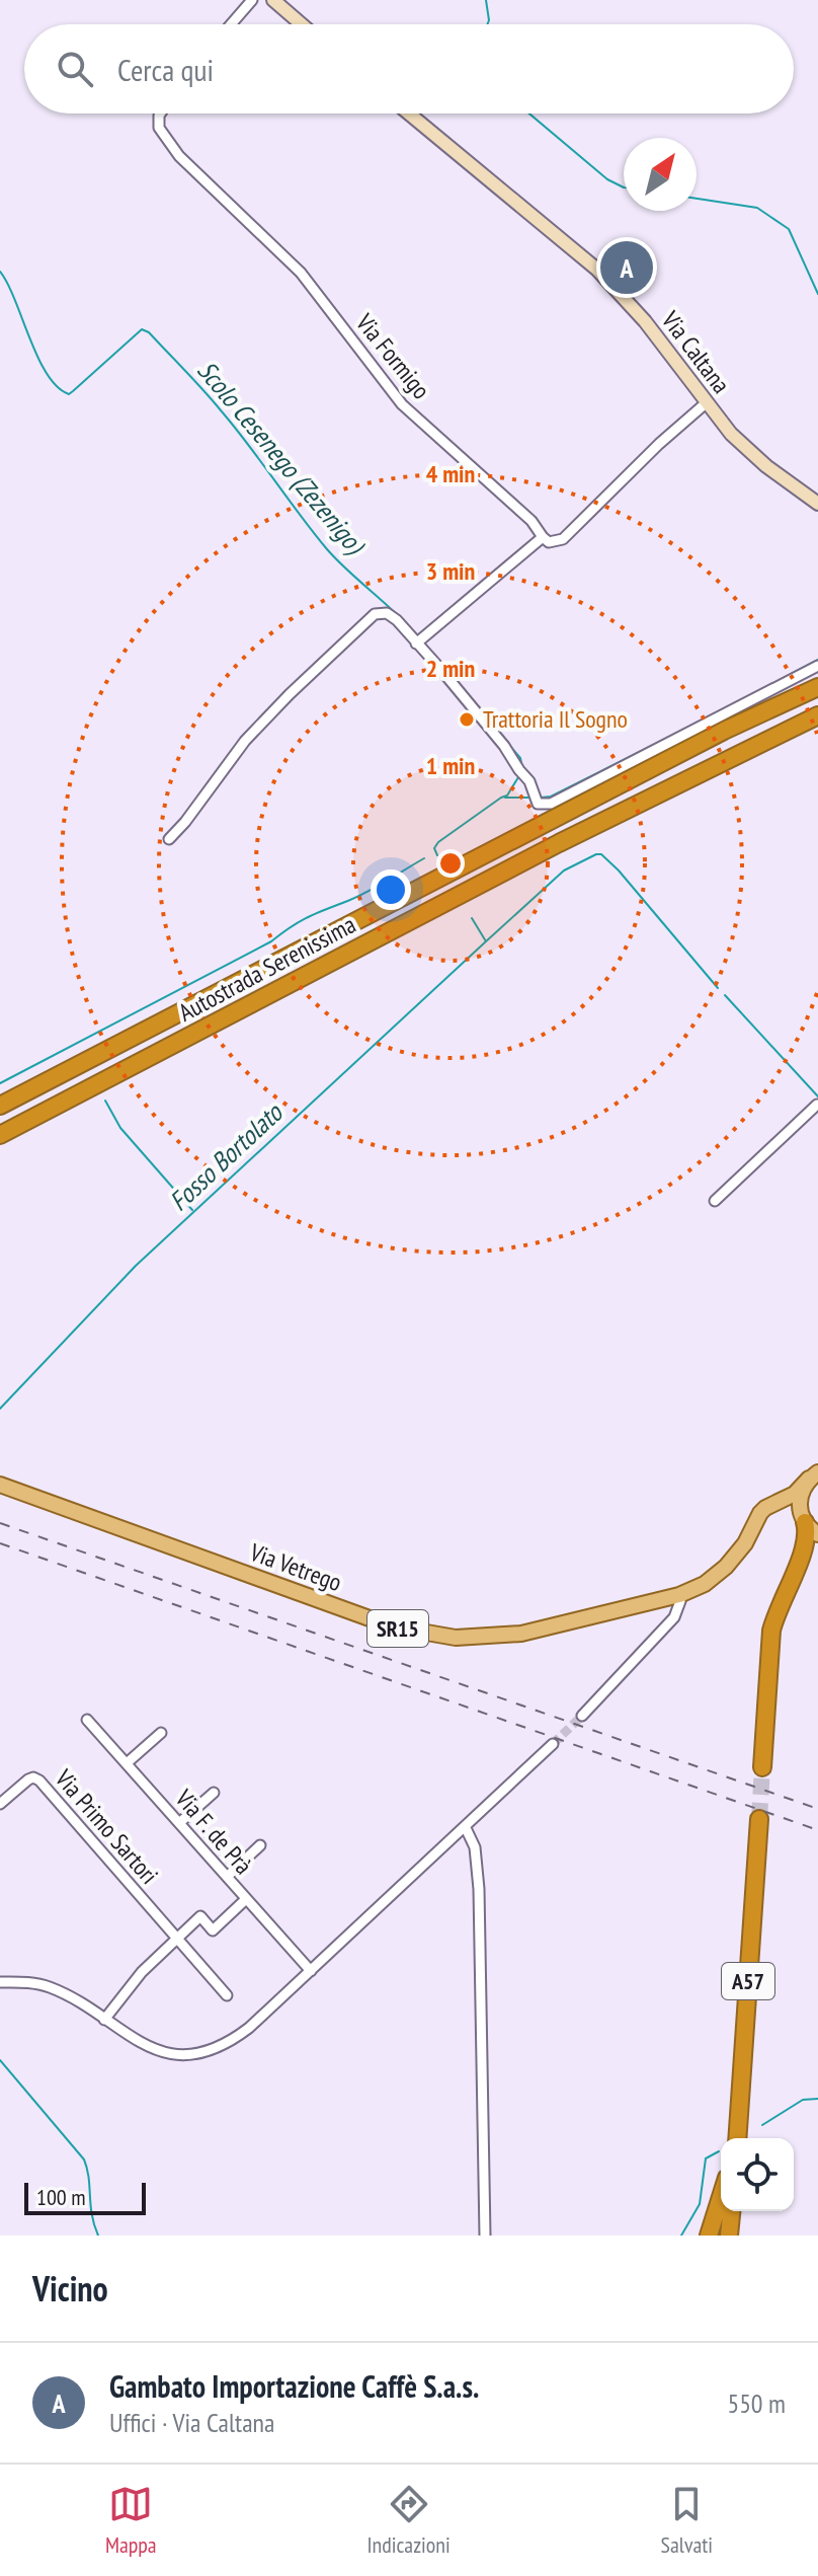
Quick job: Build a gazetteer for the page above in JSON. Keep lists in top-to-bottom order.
{
  "streets": {
    "highway": ["Autostrada Serenissima", "A57"],
    "main road": ["Via Caltana", "Via Vetrego", "SR15"],
    "street": ["Via Formigo", "Via Primo Sartori", "Via F. de Prà"]
  },
  "water": ["Scolo Cesenego (Zezenigo)", "Fosso Bortolato"],
  "places": ["Trattoria Il Sogno"],
  "scale_bar": "100 m",
  "north": "top right",
  "page": {
    "search": "Cerca qui",
    "pins": "A",
    "scale": "100 m",
    "heading": "Vicino",
    "list": [
      {
        "mark": "A",
        "name": "Gambato Importazione Caffè S.a.s.",
        "note": "Uffici · Via Caltana",
        "value": "550 m"
      }
    ],
    "nav": ["Mappa", "Indicazioni", "Salvati"]
  },
  "rings": [
    "4 min",
    "3 min",
    "2 min",
    "1 min"
  ]
}
